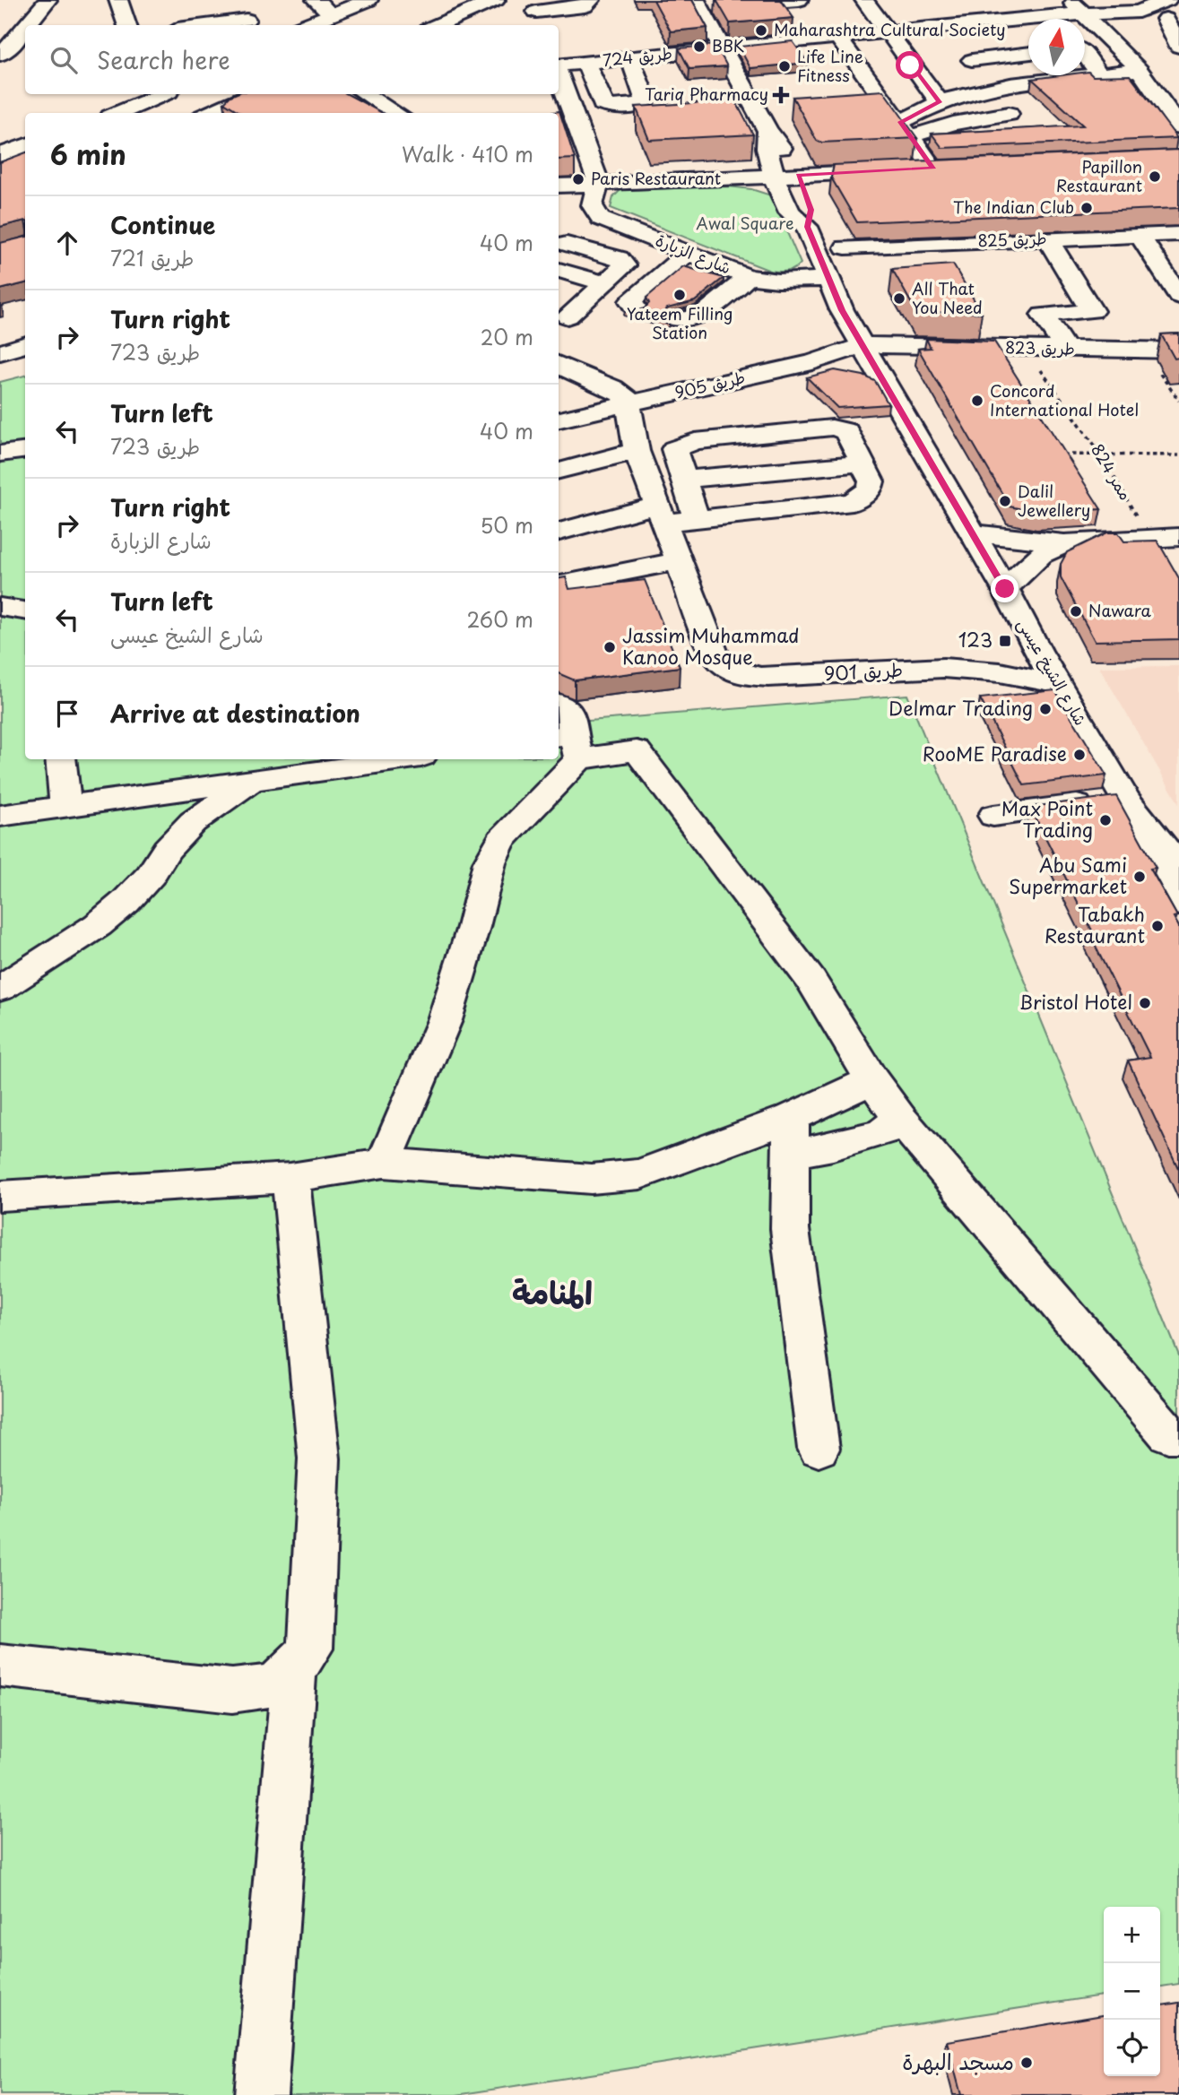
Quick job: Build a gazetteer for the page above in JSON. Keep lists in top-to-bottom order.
{
  "streets": {
    "street": [
      "طريق 724",
      "طريق 825",
      "شارع الزبارة",
      "طريق 823",
      "طريق 905",
      "طريق 901",
      "شارع الشيخ عيسى"
    ],
    "path": ["ممر 824"]
  },
  "crossings": [
    ["طريق 724", "شارع الشيخ عيسى"],
    ["شارع الزبارة", "شارع الشيخ عيسى"],
    ["طريق 823", "طريق 905"],
    ["طريق 823", "ممر 824"],
    ["طريق 823", "شارع الشيخ عيسى"],
    ["طريق 905", "شارع الشيخ عيسى"],
    ["طريق 901", "شارع الشيخ عيسى"]
  ],
  "districts": ["المنامة"],
  "parks": ["Awal Square"],
  "places": {
    "other": [
      "Maharashtra Cultural Society",
      "BBK",
      "Life Line Fitness",
      "Papillon Restaurant",
      "Paris Restaurant",
      "The Indian Club",
      "Yateem Filling Station",
      "All That You Need",
      "Concord International Hotel",
      "Dalil Jewellery",
      "Nawara",
      "Jassim Muhammad Kanoo Mosque",
      "Delmar Trading",
      "RooME Paradise",
      "Max Point Trading",
      "Abu Sami Supermarket",
      "Tabakh Restaurant",
      "Bristol Hotel",
      "مسجد البهرة"
    ],
    "health": ["Tariq Pharmacy"],
    "transit": ["123"]
  },
  "north": "top",
  "page": {
    "search": "Search here",
    "heading": ["6 min", "Walk · 410 m"],
    "list": [
      ["Continue", "طريق 721", "40 m"],
      ["Turn right", "طريق 723", "20 m"],
      ["Turn left", "طريق 723", "40 m"],
      ["Turn right", "شارع الزبارة", "50 m"],
      ["Turn left", "شارع الشيخ عيسى", "260 m"],
      "Arrive at destination"
    ],
    "map_buttons": ["+", "−"]
  }
}
